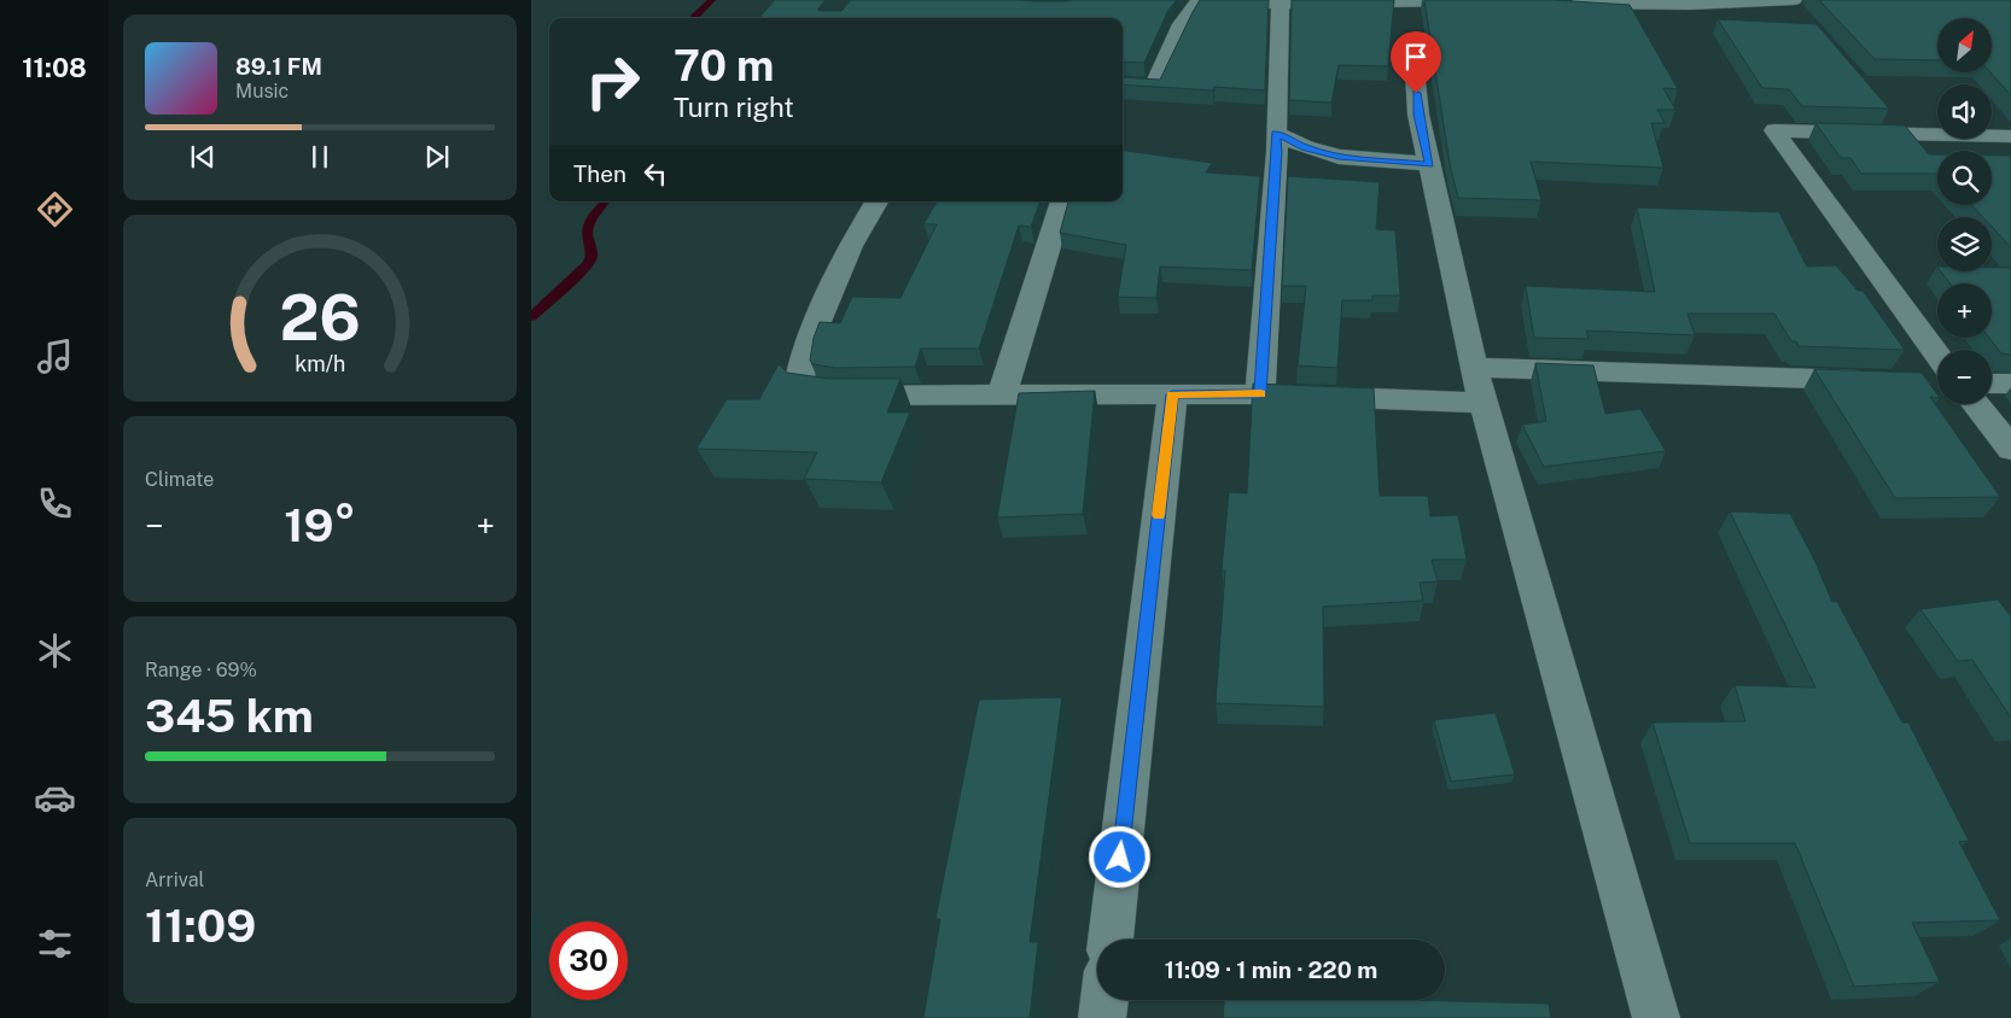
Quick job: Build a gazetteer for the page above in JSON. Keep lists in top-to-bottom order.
{
  "north": "top right",
  "page": {
    "tabs": "11:08",
    "map_buttons": ["+", "−"],
    "turn": ["70 m", "Turn right"],
    "song": ["89.1 FM", "Music"],
    "then": "Then",
    "tile": [
      "Climate",
      ["Range · 69%", "345 km"],
      ["Arrival", "11:09"]
    ],
    "heat": ["−", "19°", "+"],
    "limit": "30",
    "trip": "11:09 · 1 min · 220 m",
    "gauge": ["26", "km/h"]
  }
}
